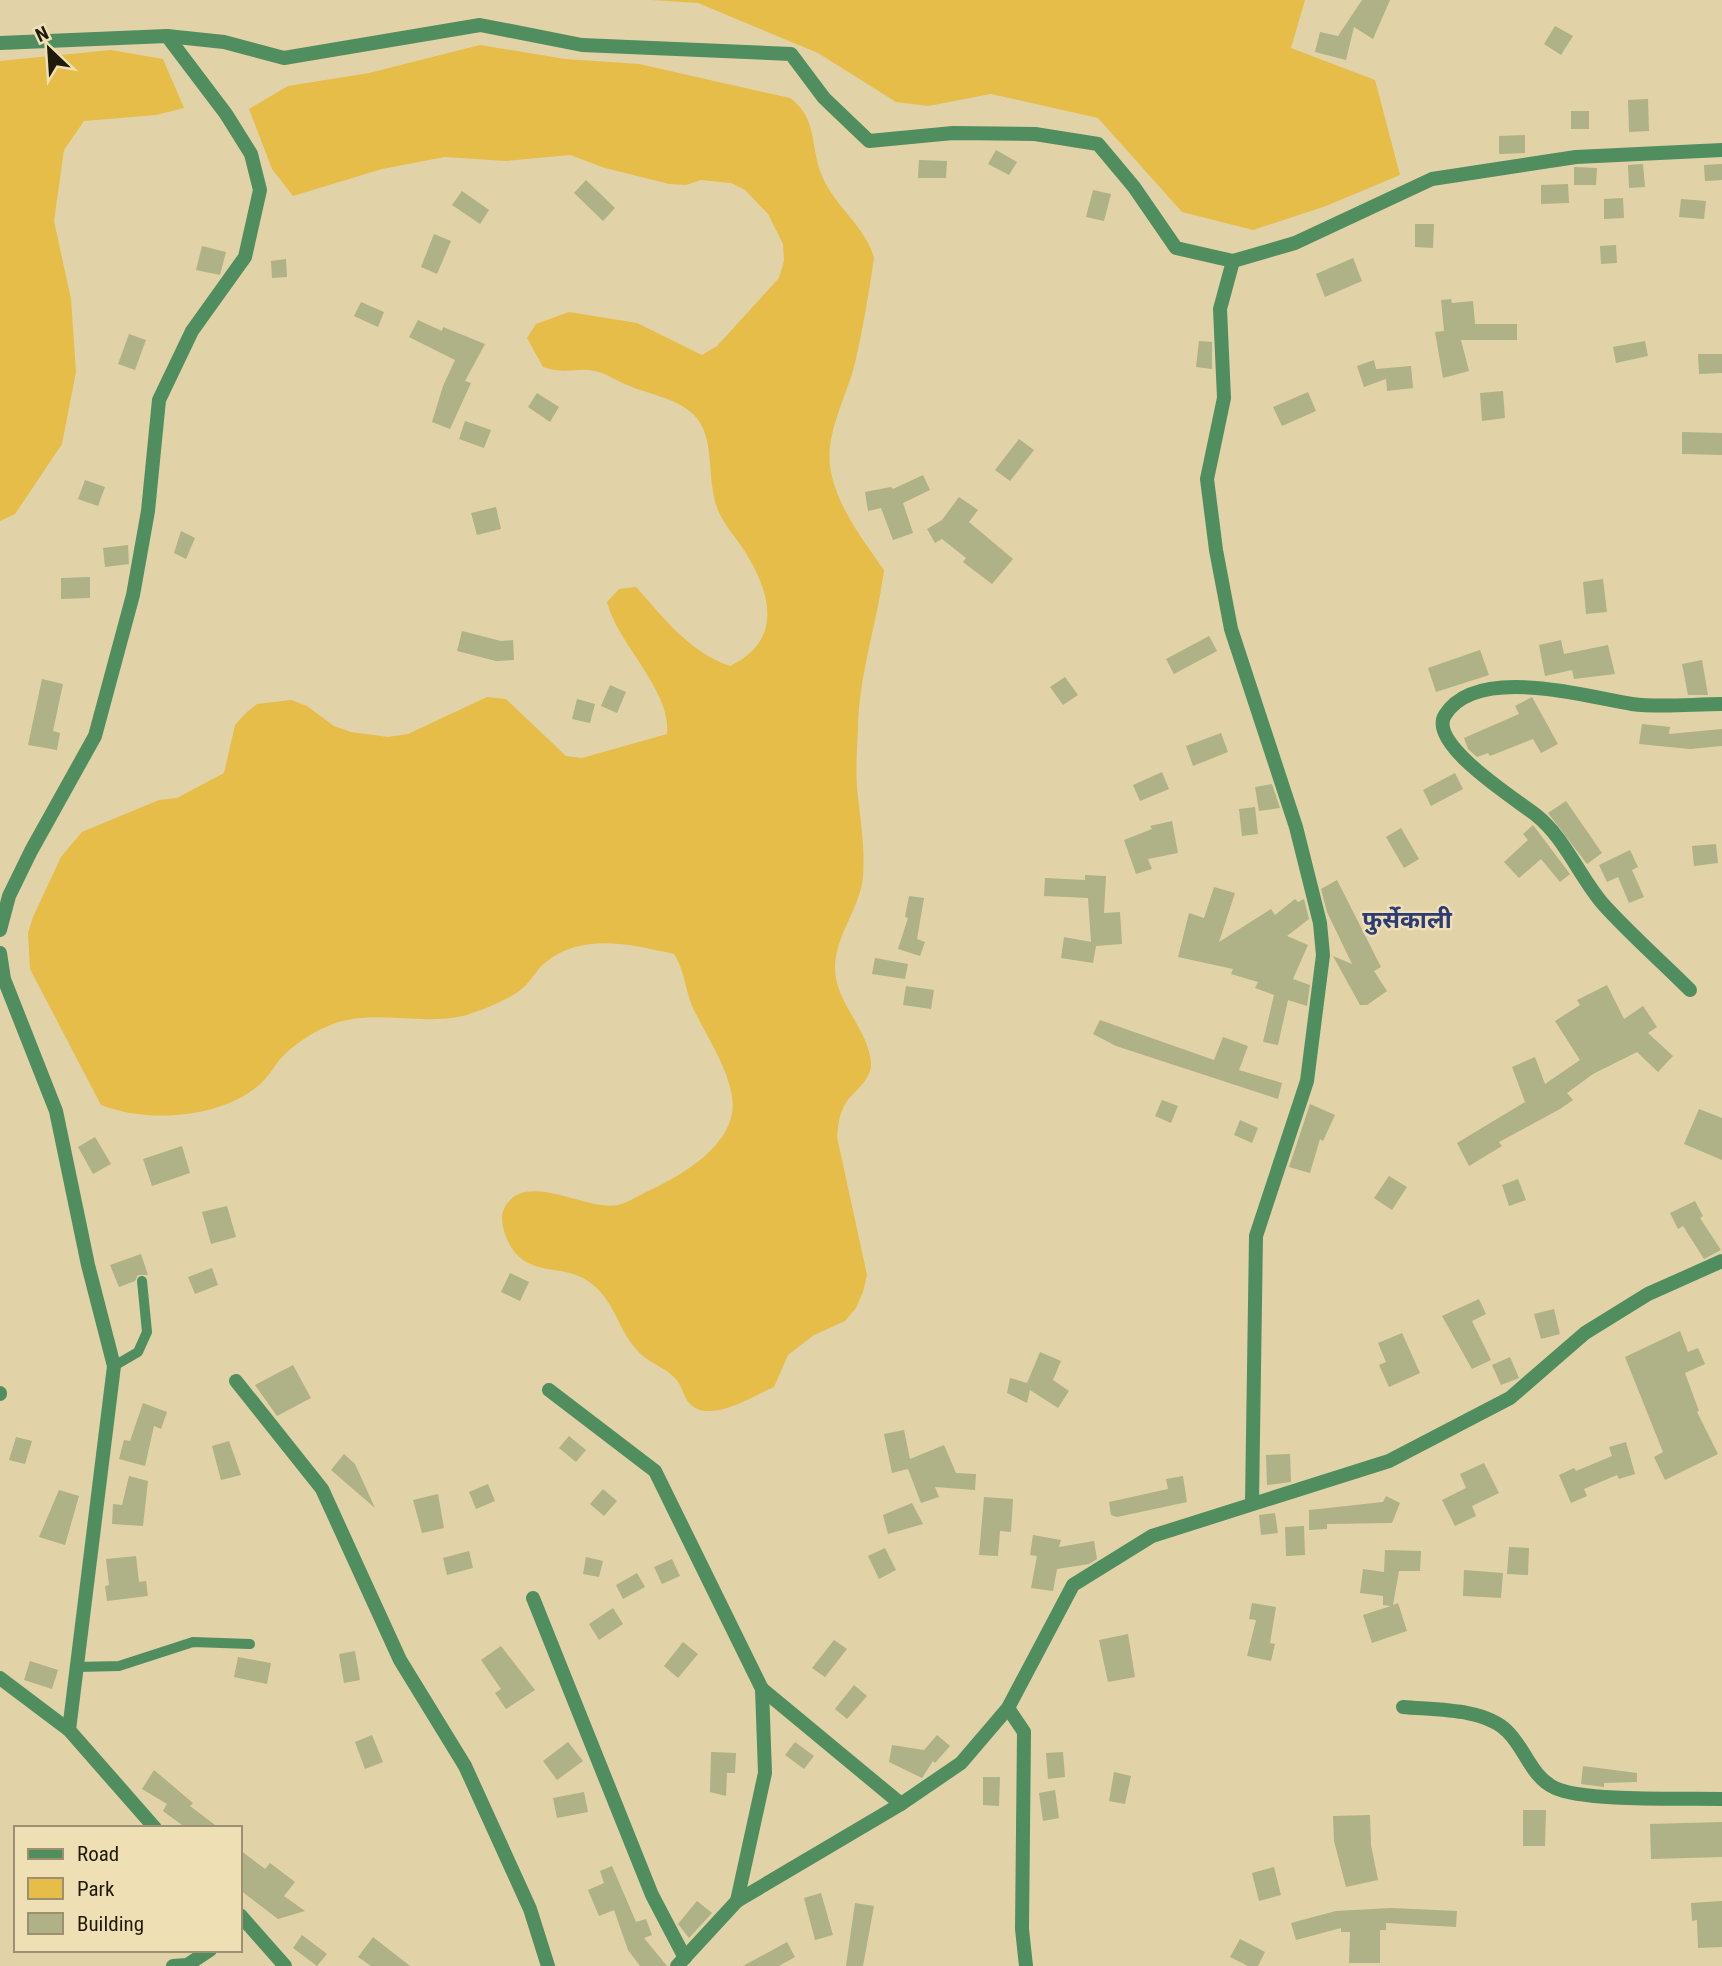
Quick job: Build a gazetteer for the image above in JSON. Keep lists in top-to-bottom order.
{
  "districts": ["फुर्सेकाली"],
  "legend": ["Road", "Park", "Building"],
  "north": "top left"
}
